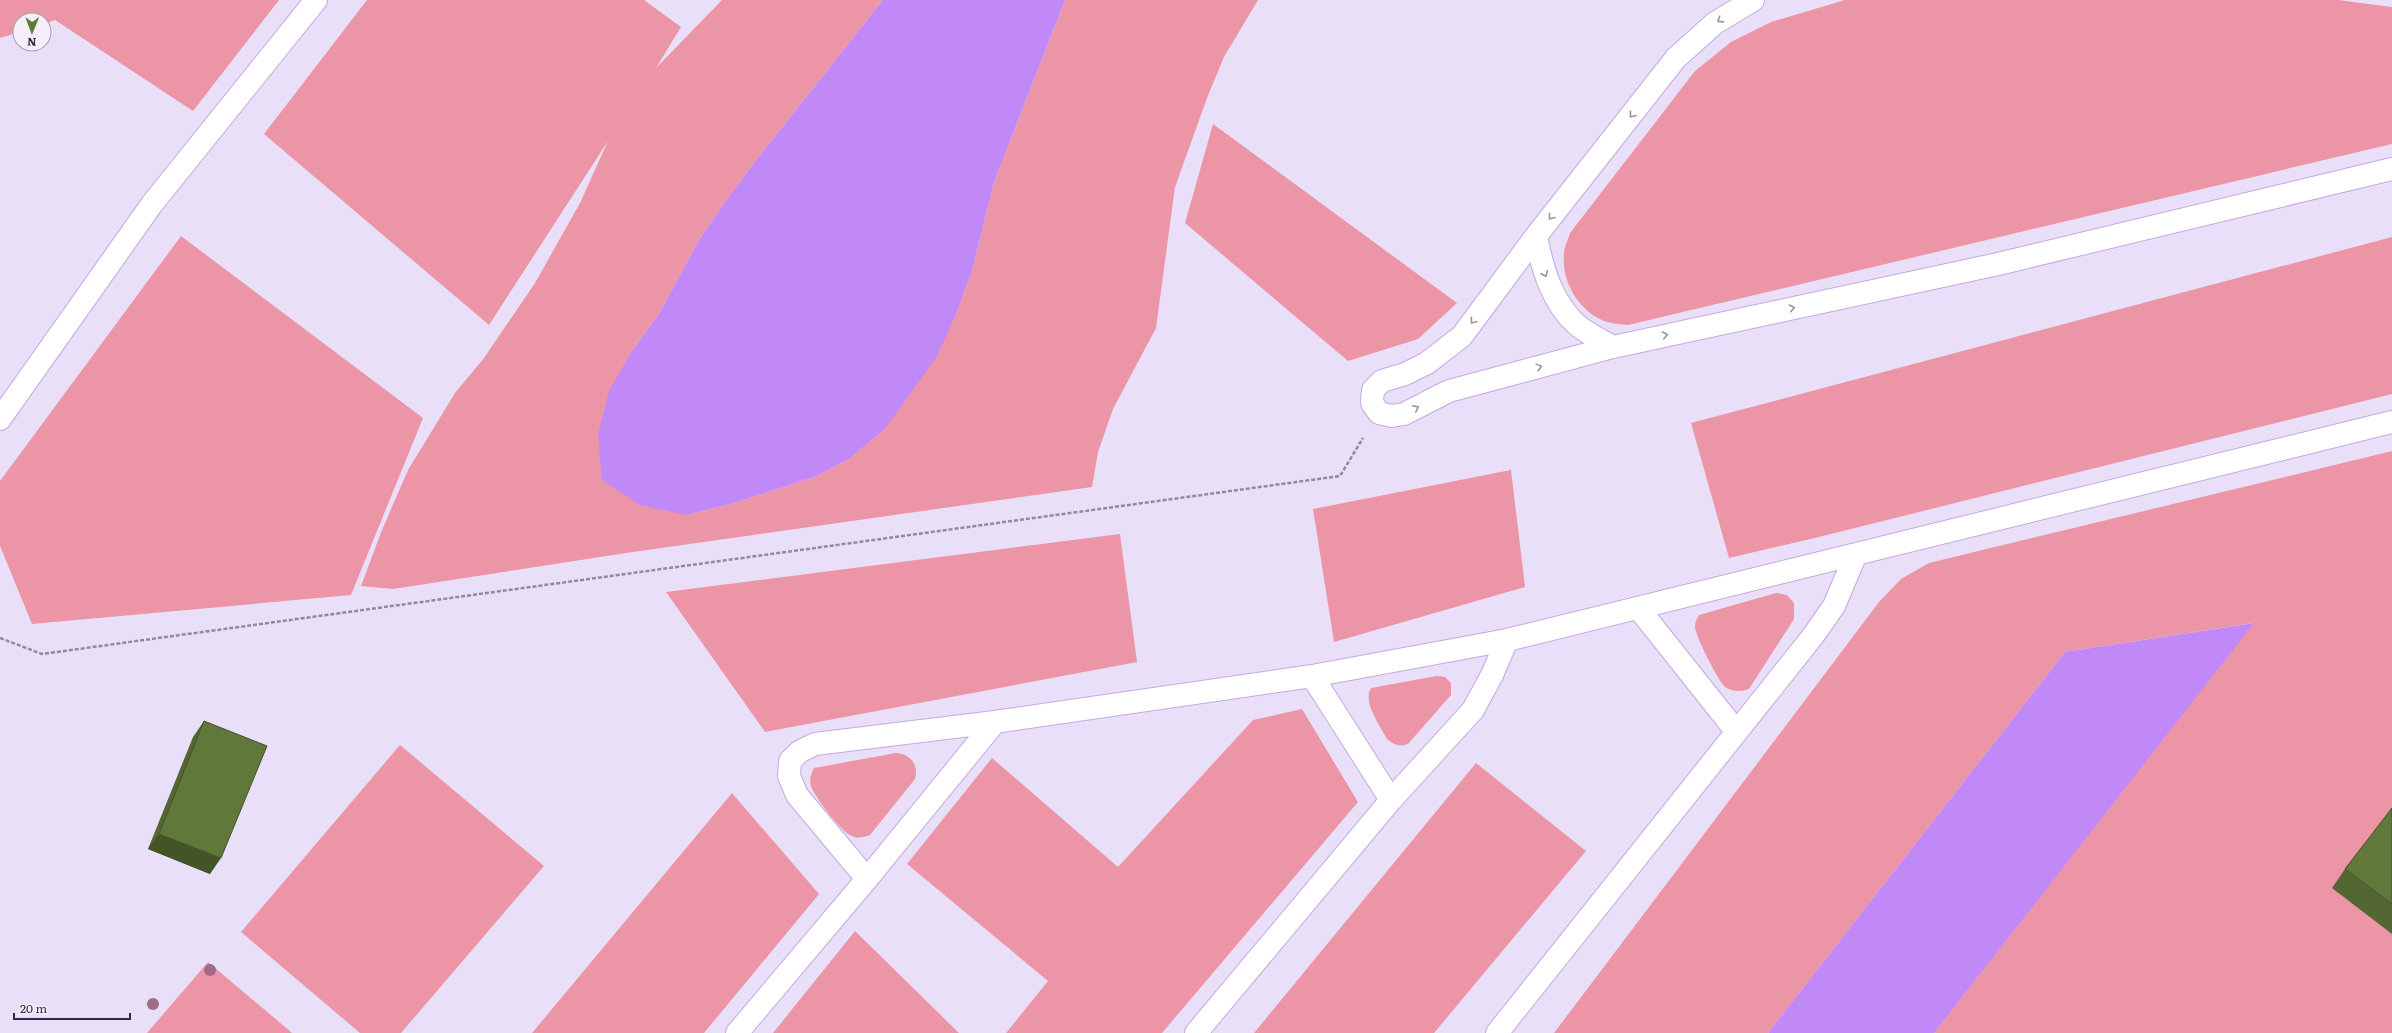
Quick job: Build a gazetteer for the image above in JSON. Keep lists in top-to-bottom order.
{
  "scale_bar": "20 m",
  "north": "bottom"
}
